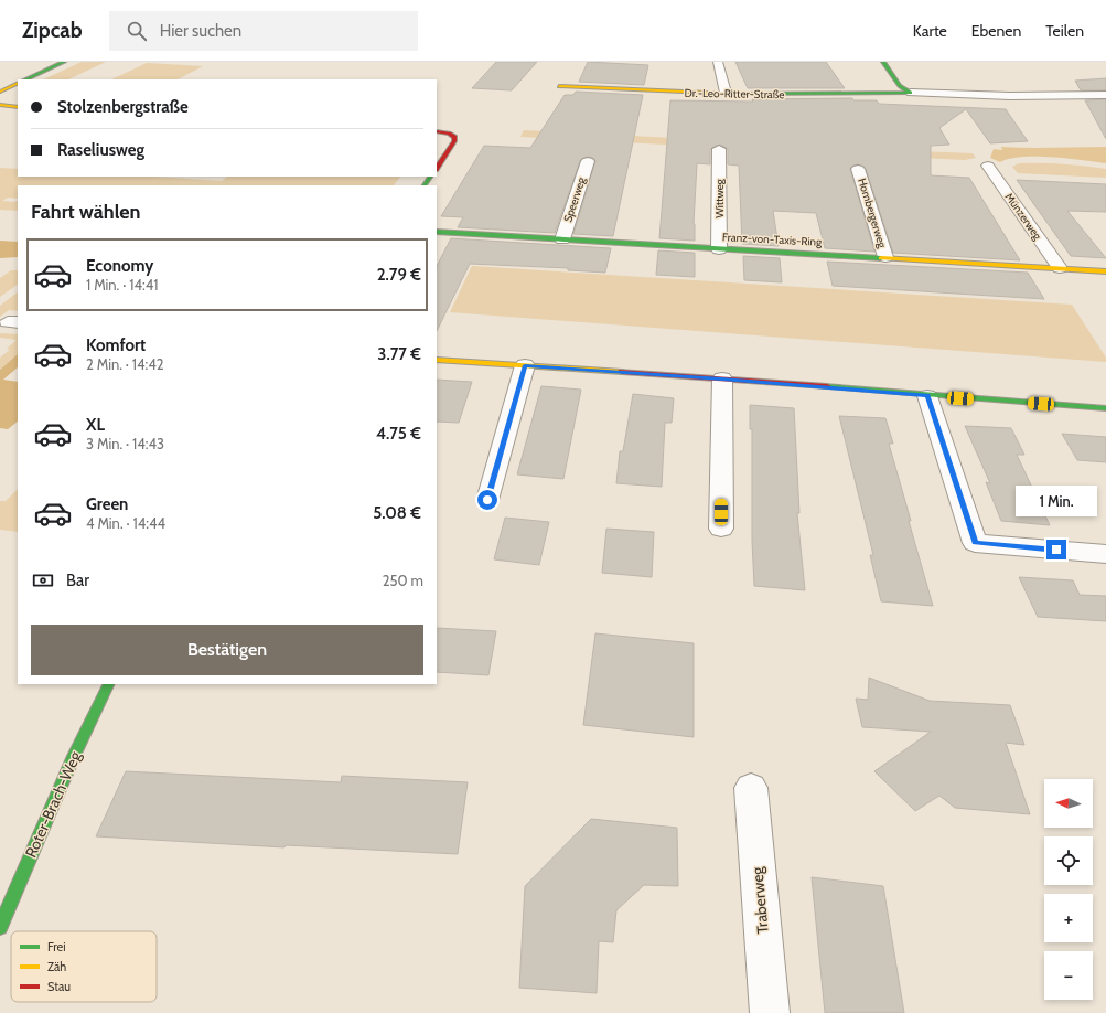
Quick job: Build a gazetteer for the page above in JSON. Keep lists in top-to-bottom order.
{
  "streets": {
    "street": [
      "Dr.-Leo-Ritter-Straße",
      "Wittweg",
      "Speerweg",
      "Hombergerweg",
      "Münzerweg",
      "Franz-von-Taxis-Ring",
      "Roter-Brach-Weg",
      "Traberweg"
    ]
  },
  "crossings": [
    ["Wittweg", "Franz-von-Taxis-Ring"],
    ["Speerweg", "Franz-von-Taxis-Ring"],
    ["Hombergerweg", "Franz-von-Taxis-Ring"],
    ["Münzerweg", "Franz-von-Taxis-Ring"]
  ],
  "legend": ["Frei", "Zäh", "Stau"],
  "north": "left",
  "page": {
    "header": "Zipcab",
    "search": "Hier suchen",
    "nav": ["Karte", "Ebenen", "Teilen"],
    "banner": ["Stolzenbergstraße", "Raseliusweg"],
    "heading": "Fahrt wählen",
    "list": [
      {
        "name": "Economy",
        "note": "1 Min. · 14:41",
        "value": "2.79 €"
      },
      {
        "name": "Komfort",
        "note": "2 Min. · 14:42",
        "value": "3.77 €"
      },
      {
        "name": "XL",
        "note": "3 Min. · 14:43",
        "value": "4.75 €"
      },
      {
        "name": "Green",
        "note": "4 Min. · 14:44",
        "value": "5.08 €"
      }
    ],
    "bubble": "1 Min.",
    "pay": ["Bar", "250 m"],
    "buttons": "Bestätigen",
    "map_buttons": ["+", "−"]
  }
}
